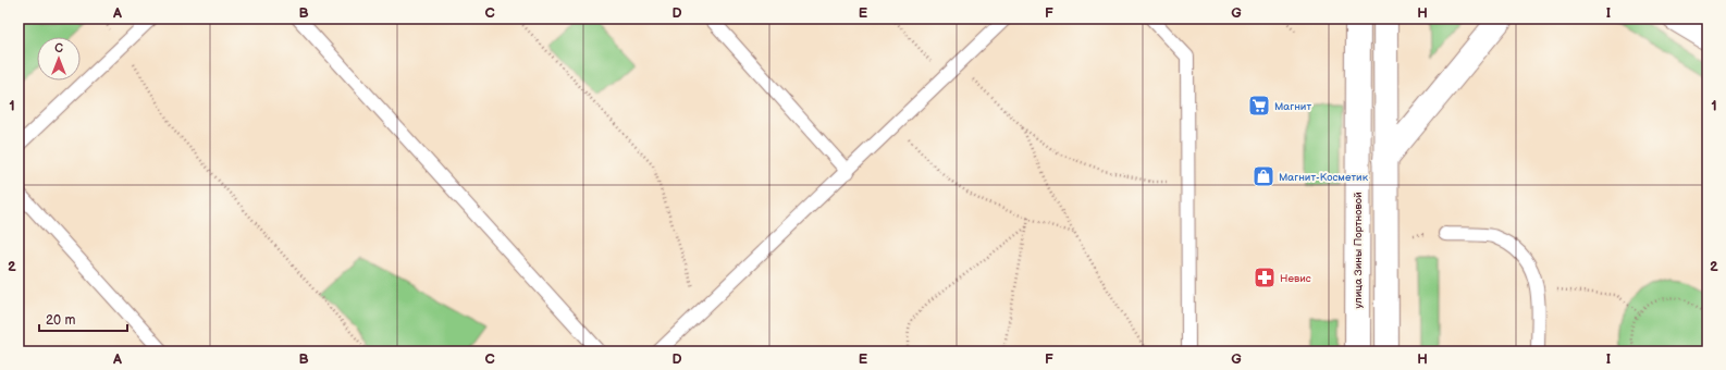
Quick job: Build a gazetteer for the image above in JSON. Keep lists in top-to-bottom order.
{
  "streets": {
    "main road": ["улица Зины Портновой"]
  },
  "places": {
    "supermarket": ["Магнит"],
    "shop": ["Магнит-Косметик"],
    "pharmacy": ["Невис"]
  },
  "scale_bar": "20 m",
  "north": "top",
  "grid": {
    "columns": [
      "A",
      "B",
      "C",
      "D",
      "E",
      "F",
      "G",
      "H",
      "I"
    ],
    "rows": ["1", "2"]
  }
}
